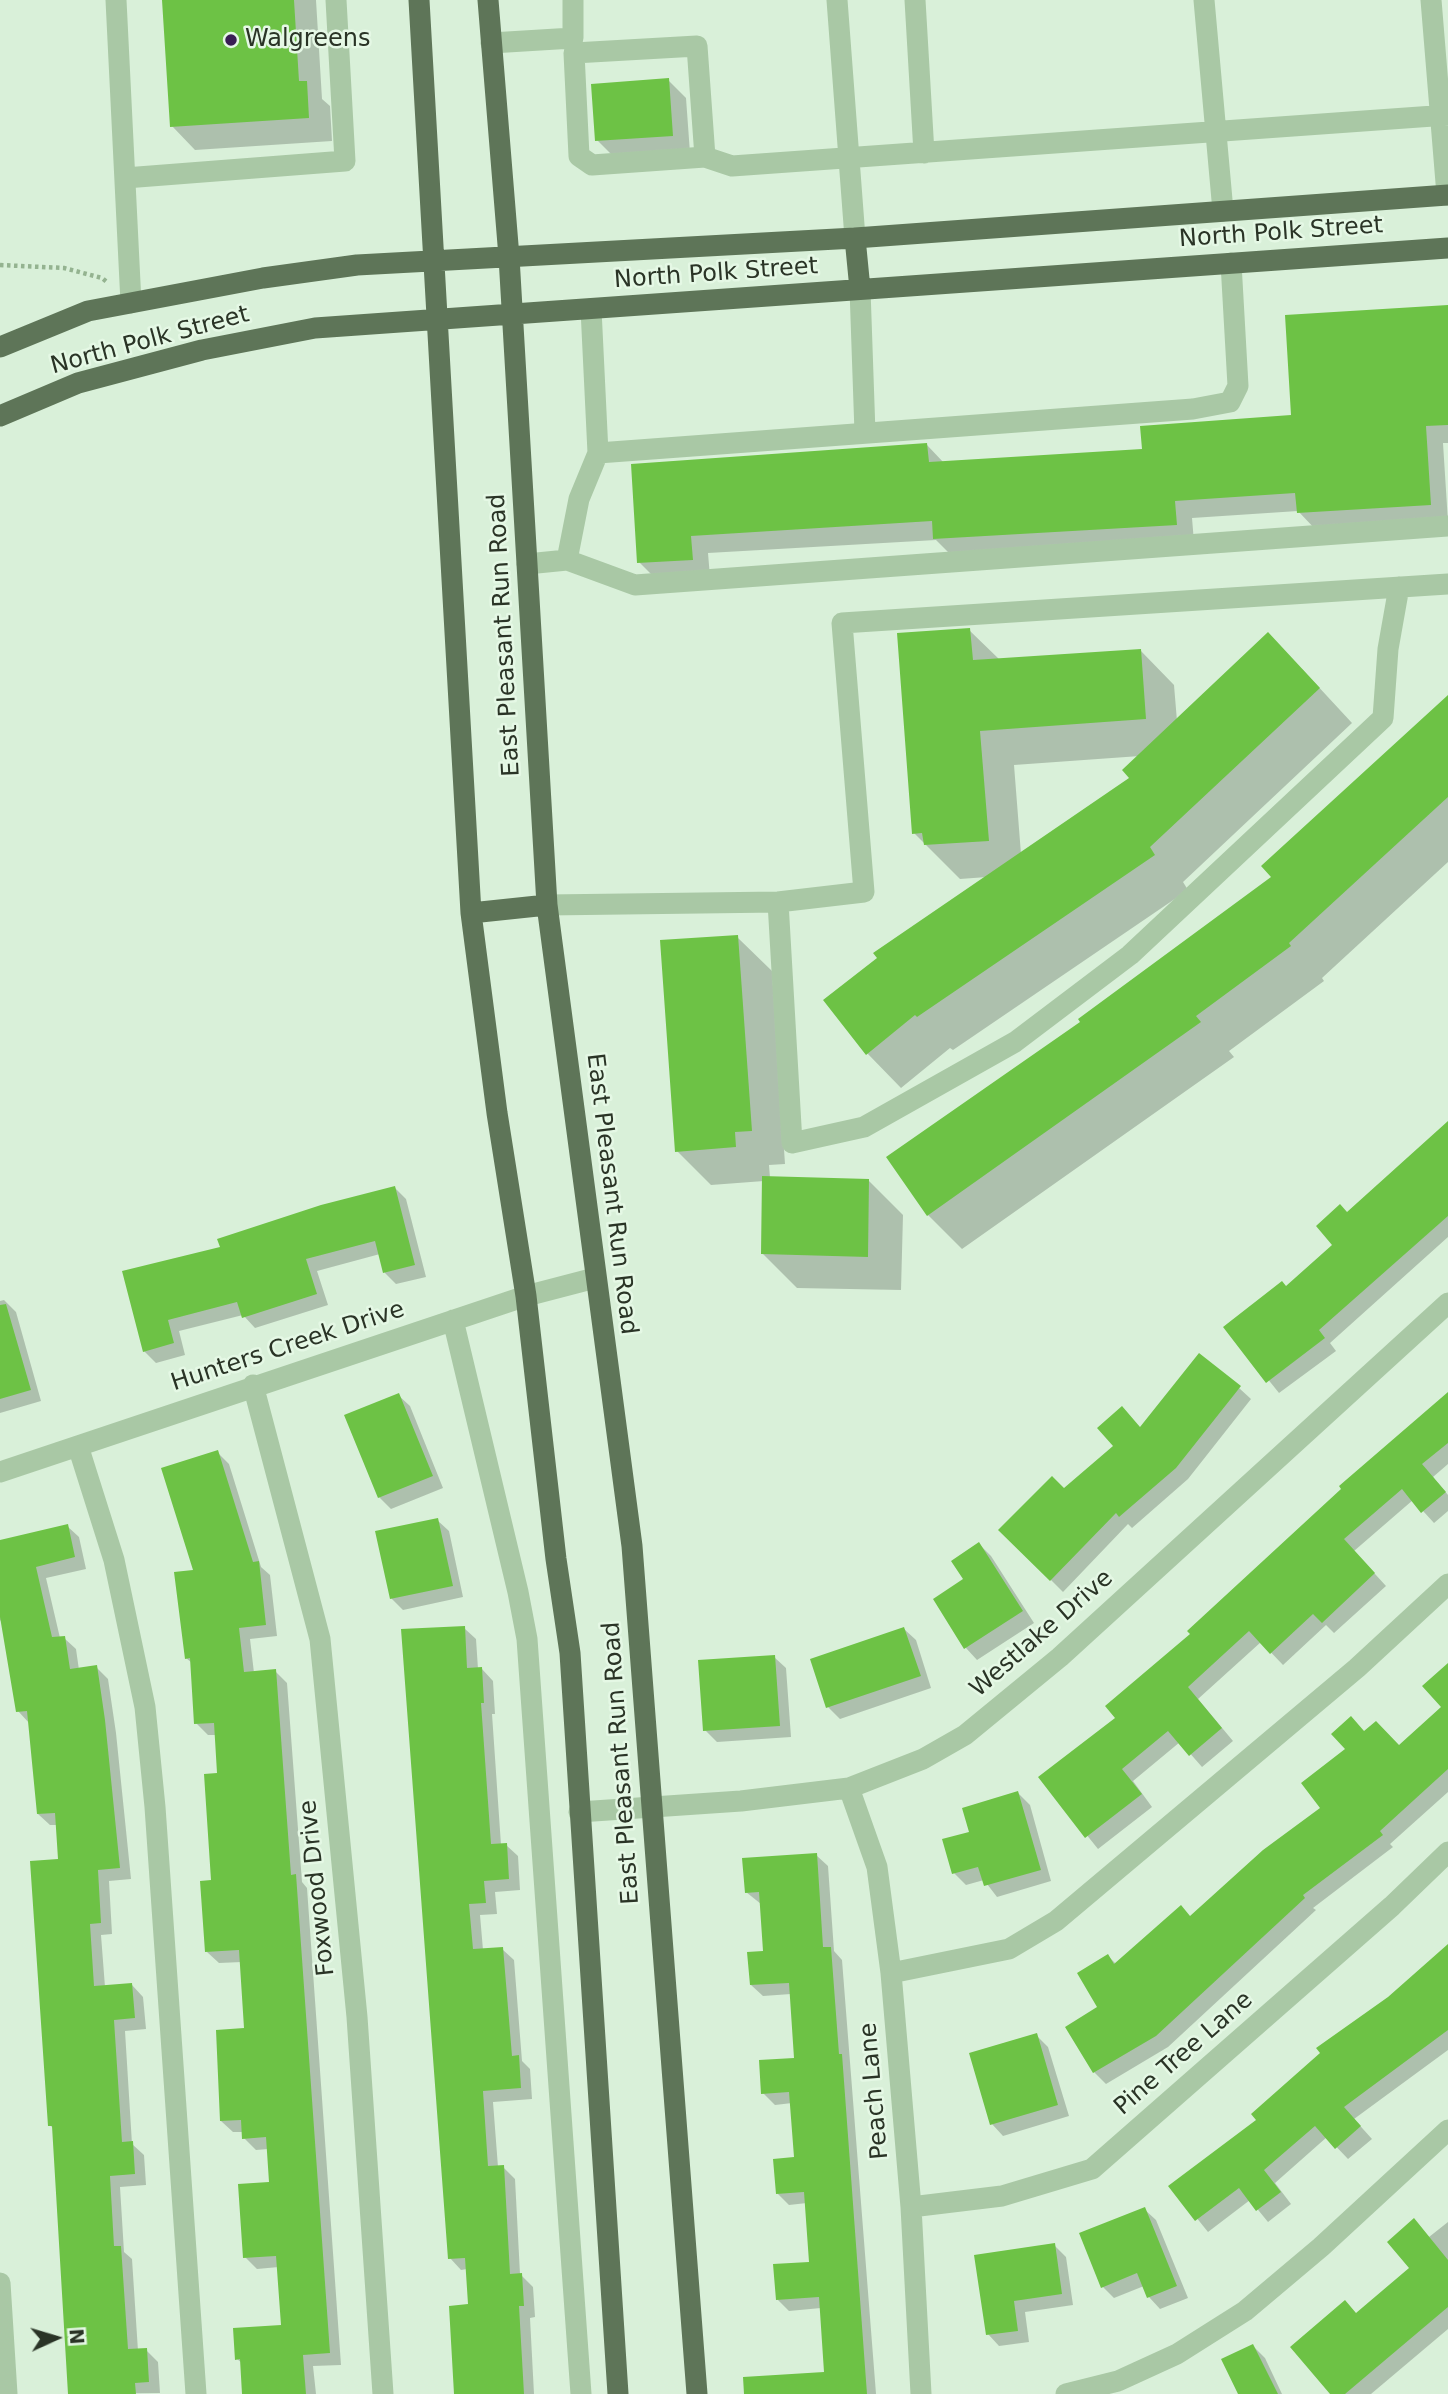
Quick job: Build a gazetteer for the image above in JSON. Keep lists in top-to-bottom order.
{
  "streets": {
    "main road": ["North Polk Street", "East Pleasant Run Road"],
    "street": [
      "Hunters Creek Drive",
      "Westlake Drive",
      "Foxwood Drive",
      "Pine Tree Lane",
      "Peach Lane"
    ]
  },
  "crossings": [
    ["North Polk Street", "East Pleasant Run Road"],
    ["East Pleasant Run Road", "Hunters Creek Drive"],
    ["East Pleasant Run Road", "Westlake Drive"],
    ["Hunters Creek Drive", "Foxwood Drive"],
    ["Westlake Drive", "Peach Lane"],
    ["Pine Tree Lane", "Peach Lane"]
  ],
  "places": ["Walgreens"],
  "north": "right"
}
